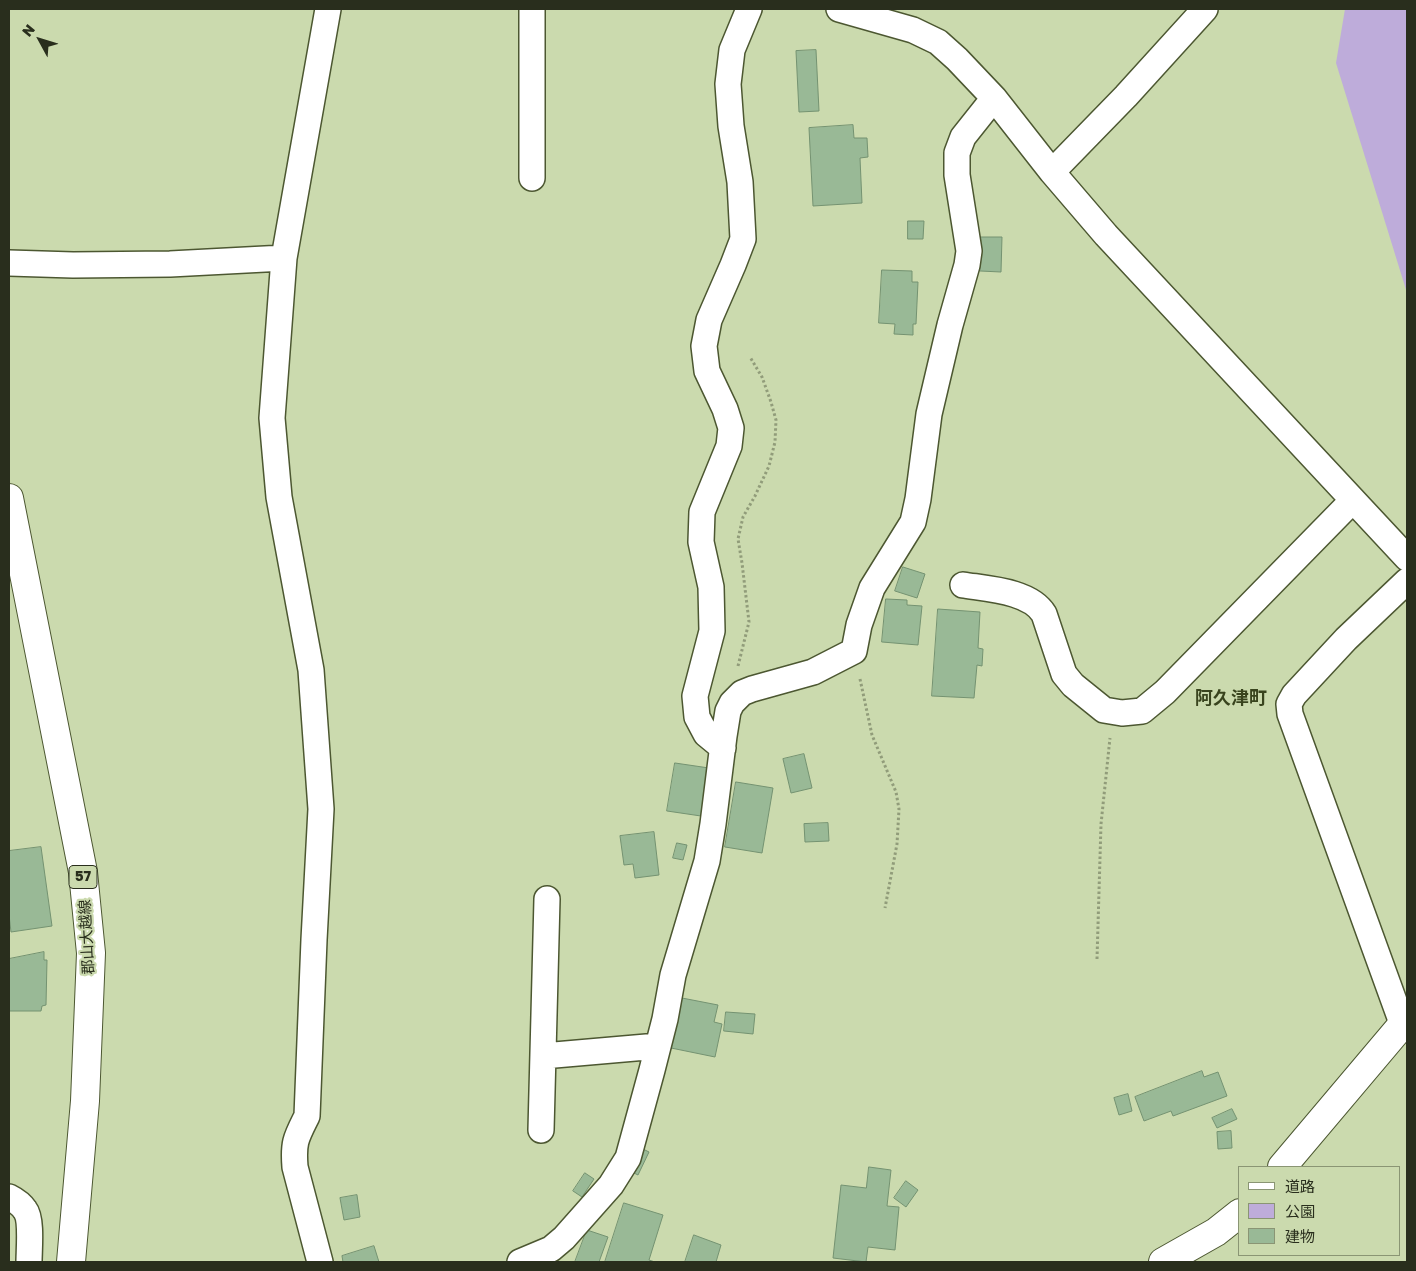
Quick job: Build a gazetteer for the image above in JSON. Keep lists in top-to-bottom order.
{
  "streets": {
    "main road": ["57", "郡山大越線"]
  },
  "districts": ["阿久津町"],
  "legend": ["道路", "公園", "建物"],
  "north": "top left"
}
